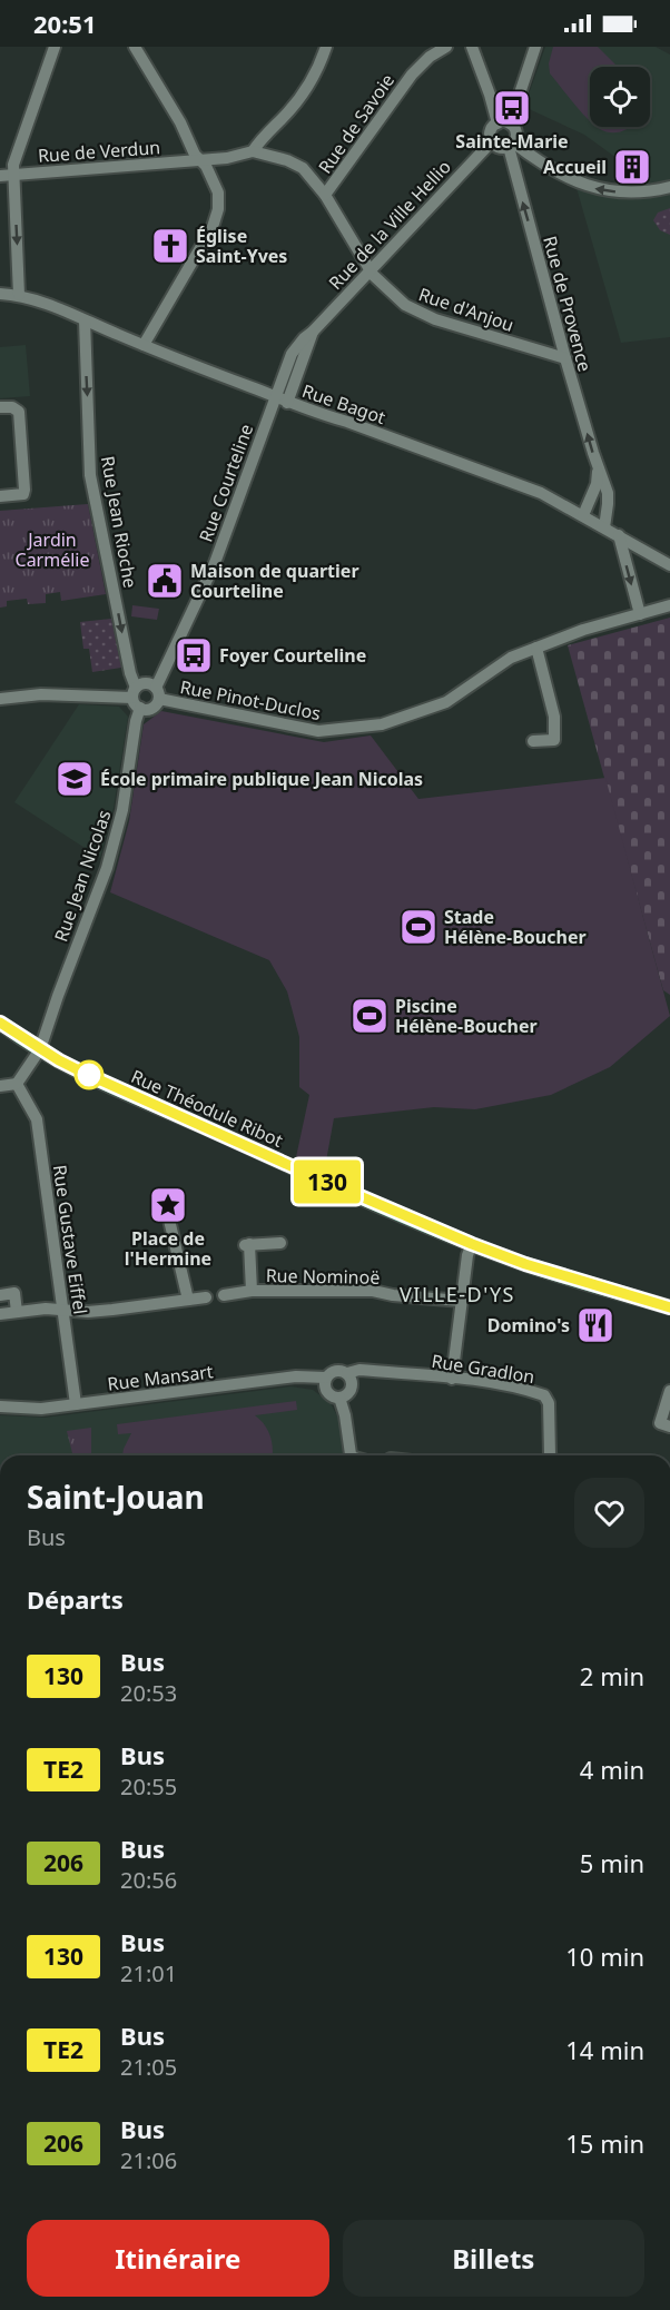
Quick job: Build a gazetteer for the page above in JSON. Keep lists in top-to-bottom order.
{
  "streets": {
    "main road": ["Rue Théodule Ribot"],
    "street": [
      "Rue de Savoie",
      "Rue de Verdun",
      "Rue de la Ville Hellio",
      "Rue de Provence",
      "Rue d'Anjou",
      "Rue Bagot",
      "Rue Courteline",
      "Rue Jean Rioche",
      "Rue Pinot-Duclos",
      "Rue Jean Nicolas",
      "Rue Gustave Eiffel",
      "Rue Nominoë",
      "Rue Gradlon",
      "Rue Mansart"
    ]
  },
  "crossings": [
    ["Rue de Savoie", "Rue d'Anjou"],
    ["Rue de Verdun", "Rue d'Anjou"],
    ["Rue de la Ville Hellio", "Rue de Provence"],
    ["Rue de la Ville Hellio", "Rue d'Anjou"],
    ["Rue de la Ville Hellio", "Rue Bagot"],
    ["Rue de la Ville Hellio", "Rue Courteline"],
    ["Rue de Provence", "Rue d'Anjou"],
    ["Rue de Provence", "Rue Bagot"],
    ["Rue Bagot", "Rue Courteline"],
    ["Rue Bagot", "Rue Jean Rioche"],
    ["Rue Courteline", "Rue Pinot-Duclos"],
    ["Rue Jean Rioche", "Rue Pinot-Duclos"],
    ["Rue Jean Rioche", "Rue Jean Nicolas"],
    ["Rue Pinot-Duclos", "Rue Jean Nicolas"],
    ["Rue Jean Nicolas", "Rue Théodule Ribot"],
    ["Rue Jean Nicolas", "Rue Gustave Eiffel"],
    ["Rue Gustave Eiffel", "Rue Mansart"],
    ["Rue Gradlon", "Rue Mansart"]
  ],
  "one_way": ["Rue de Provence", "Rue Jean Rioche"],
  "districts": ["VILLE-D'YS"],
  "parks": ["Jardin Carmélie"],
  "places": {
    "bus stop": ["Sainte-Marie", "Foyer Courteline"],
    "building": ["Accueil"],
    "church": ["Église Saint-Yves"],
    "public building": ["Maison de quartier Courteline"],
    "school or university": ["École primaire publique Jean Nicolas"],
    "sports": ["Stade Hélène-Boucher", "Piscine Hélène-Boucher"],
    "place": ["Place de l'Hermine"],
    "restaurant": ["Domino's"]
  },
  "lines": ["bus line 130"],
  "page": {
    "status": "20:51",
    "on_map": "130",
    "heading": [
      ["Saint-Jouan", "Bus"],
      "Départs"
    ],
    "list": [
      {
        "mark": "130",
        "name": "Bus",
        "note": "20:53",
        "value": "2 min"
      },
      {
        "mark": "TE2",
        "name": "Bus",
        "note": "20:55",
        "value": "4 min"
      },
      {
        "mark": "206",
        "name": "Bus",
        "note": "20:56",
        "value": "5 min"
      },
      {
        "mark": "130",
        "name": "Bus",
        "note": "21:01",
        "value": "10 min"
      },
      {
        "mark": "TE2",
        "name": "Bus",
        "note": "21:05",
        "value": "14 min"
      },
      {
        "mark": "206",
        "name": "Bus",
        "note": "21:06",
        "value": "15 min"
      }
    ],
    "buttons": ["Itinéraire", "Billets"]
  }
}
